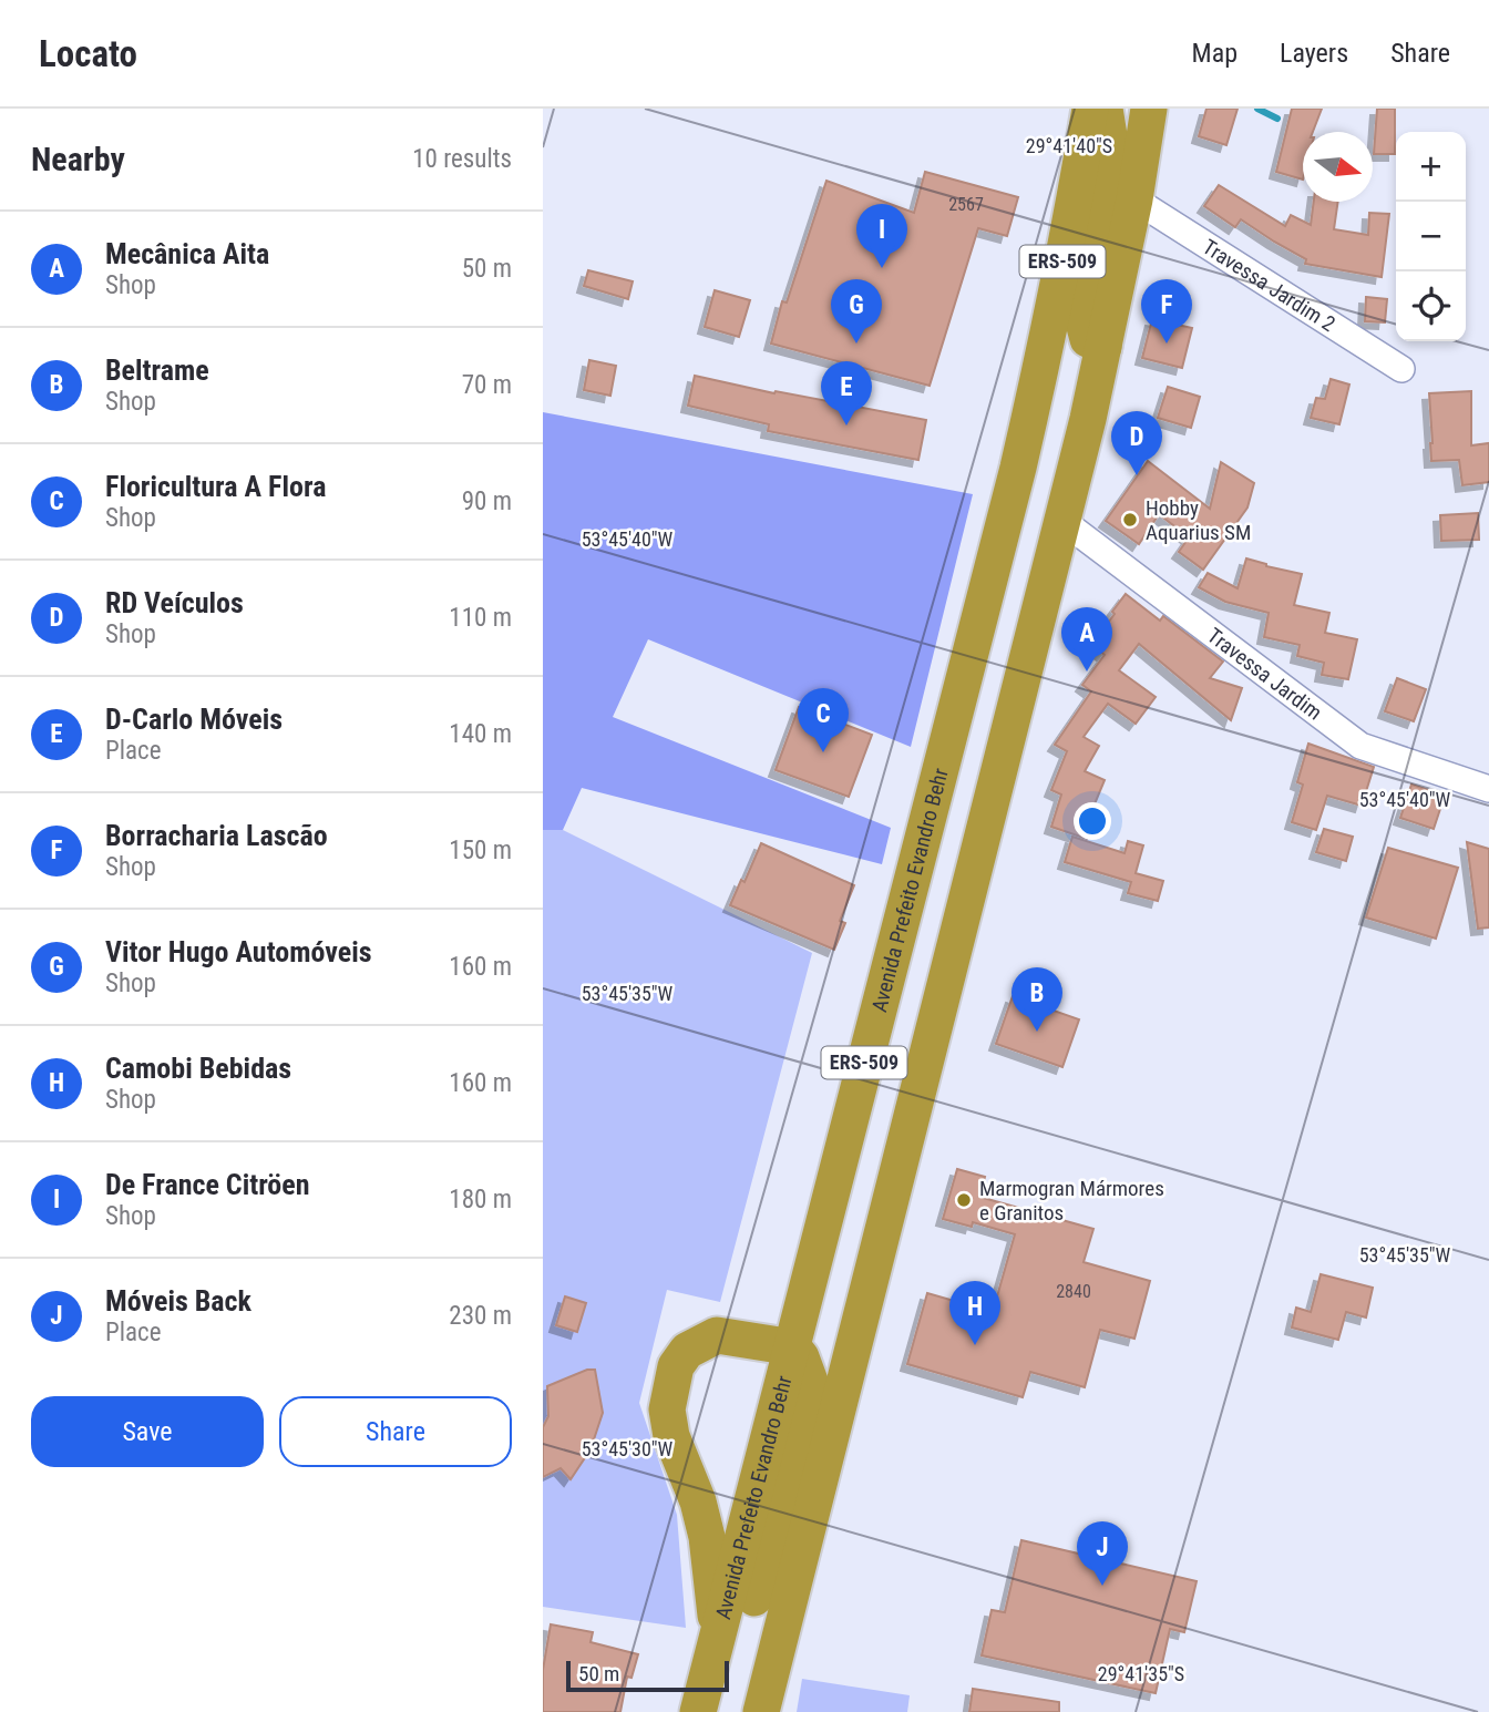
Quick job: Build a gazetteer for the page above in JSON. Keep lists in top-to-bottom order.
{
  "streets": {
    "highway": ["ERS-509", "Avenida Prefeito Evandro Behr"],
    "street": ["Travessa Jardim 2", "Travessa Jardim"]
  },
  "crossings": [
    ["ERS-509", "Travessa Jardim 2"],
    ["ERS-509", "Travessa Jardim"]
  ],
  "places": ["Hobby Aquarius SM", "Marmogran Mármores e Granitos"],
  "house_numbers": ["2567", "2840"],
  "scale_bar": "50 m",
  "north": "right",
  "page": {
    "header": "Locato",
    "nav": ["Map", "Layers", "Share"],
    "heading": ["Nearby", "10 results"],
    "map_buttons": ["+", "−"],
    "pins": [
      "I",
      "F",
      "G",
      "E",
      "D",
      "A",
      "C",
      "B",
      "H",
      "J"
    ],
    "list": [
      {
        "mark": "A",
        "name": "Mecânica Aita",
        "note": "Shop",
        "value": "50 m"
      },
      {
        "mark": "B",
        "name": "Beltrame",
        "note": "Shop",
        "value": "70 m"
      },
      {
        "mark": "C",
        "name": "Floricultura A Flora",
        "note": "Shop",
        "value": "90 m"
      },
      {
        "mark": "D",
        "name": "RD Veículos",
        "note": "Shop",
        "value": "110 m"
      },
      {
        "mark": "E",
        "name": "D-Carlo Móveis",
        "note": "Place",
        "value": "140 m"
      },
      {
        "mark": "F",
        "name": "Borracharia Lascão",
        "note": "Shop",
        "value": "150 m"
      },
      {
        "mark": "G",
        "name": "Vitor Hugo Automóveis",
        "note": "Shop",
        "value": "160 m"
      },
      {
        "mark": "H",
        "name": "Camobi Bebidas",
        "note": "Shop",
        "value": "160 m"
      },
      {
        "mark": "I",
        "name": "De France Citröen",
        "note": "Shop",
        "value": "180 m"
      },
      {
        "mark": "J",
        "name": "Móveis Back",
        "note": "Place",
        "value": "230 m"
      }
    ],
    "buttons": ["Save", "Share"],
    "scale": "50 m"
  },
  "coordinates": [
    "29°41'40\"S",
    "53°45'40\"W",
    "53°45'35\"W",
    "53°45'30\"W",
    "29°41'35\"S"
  ]
}
